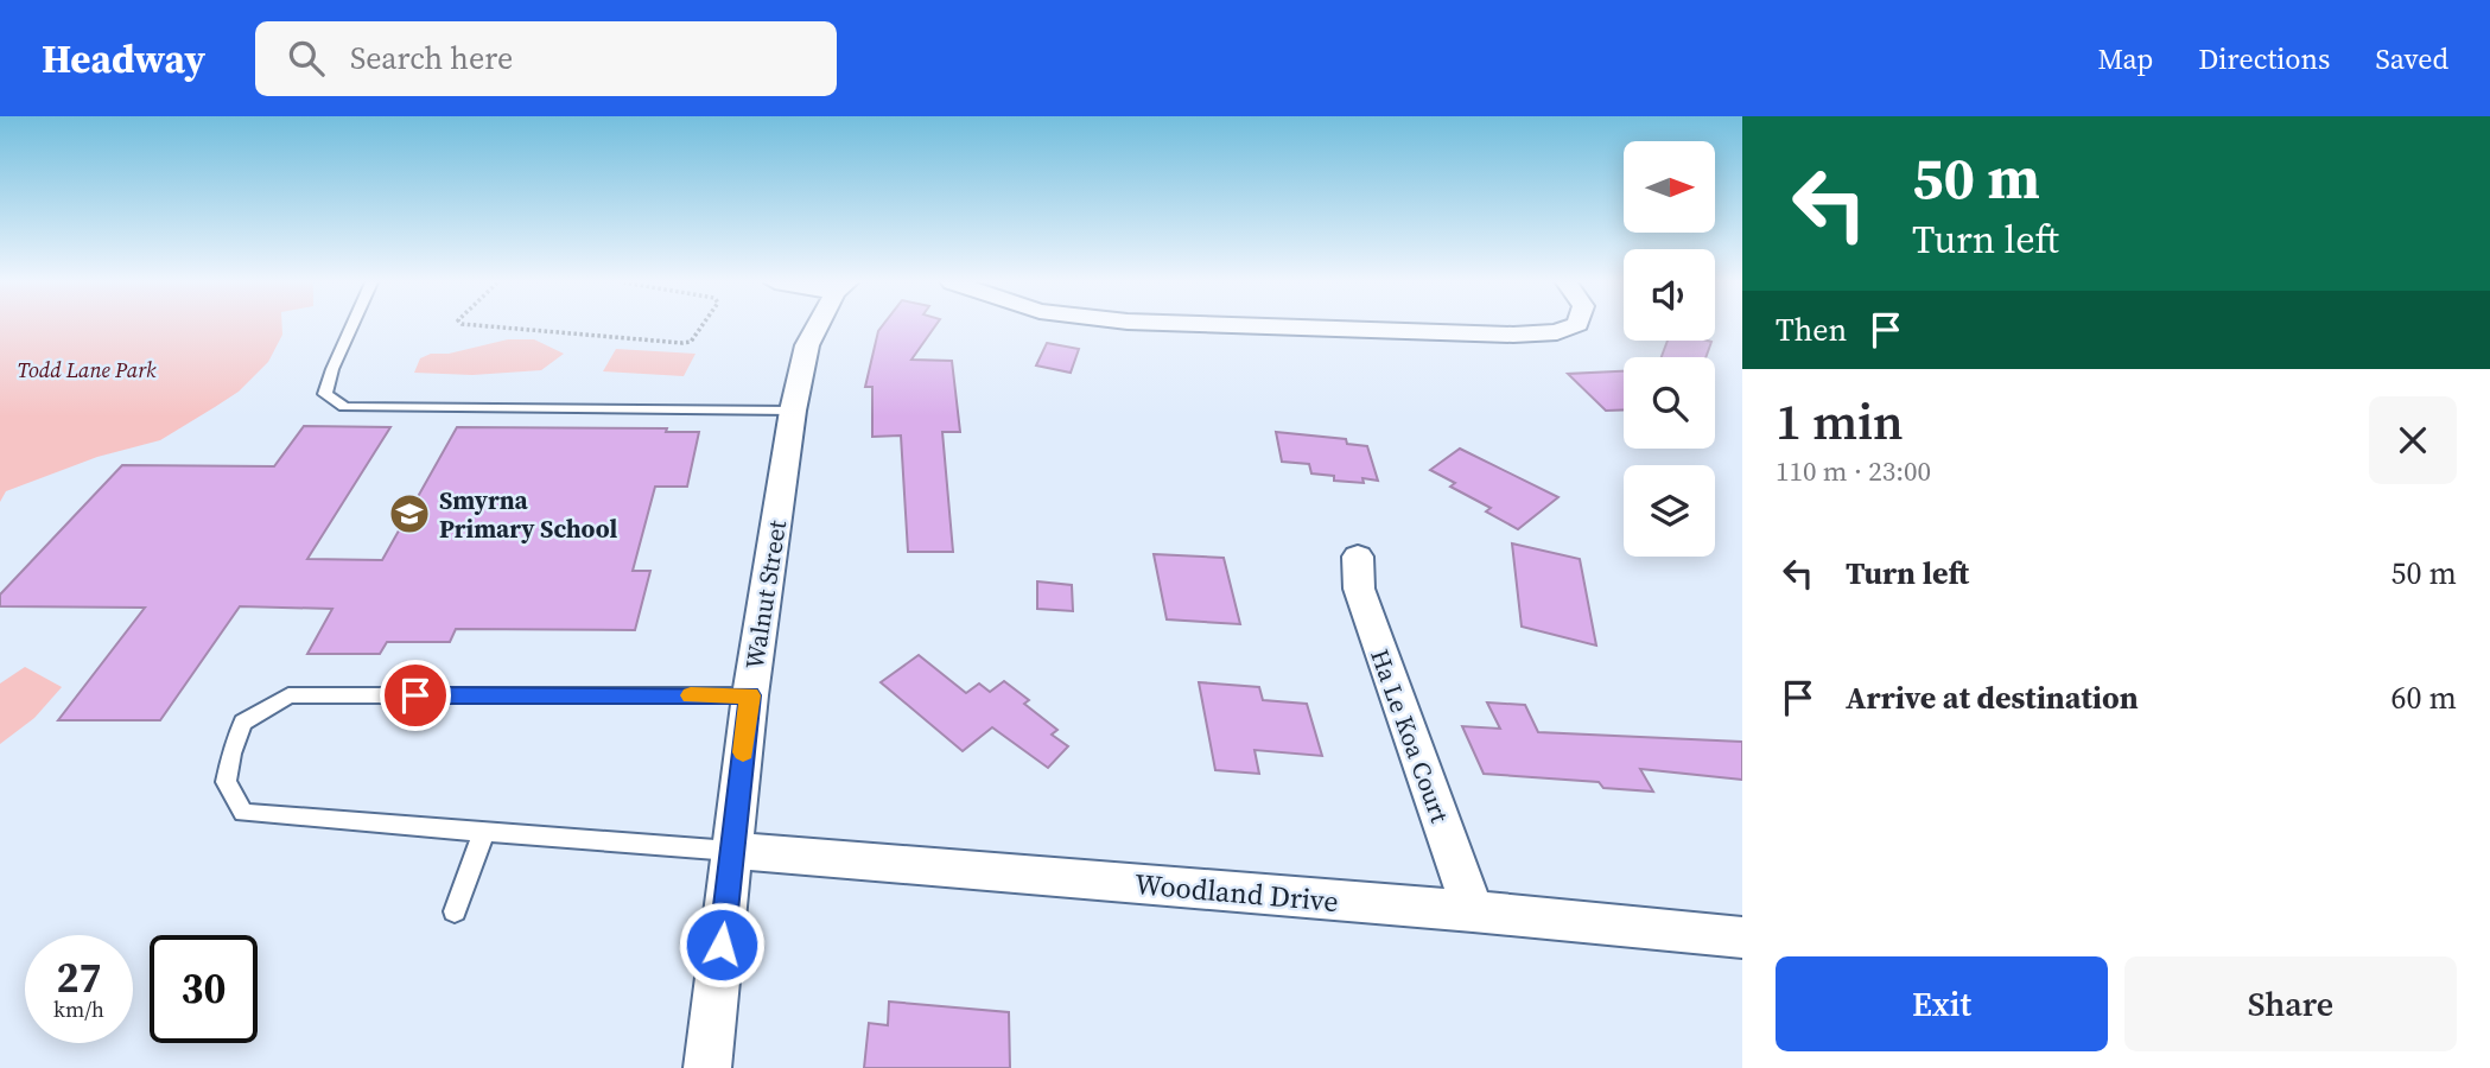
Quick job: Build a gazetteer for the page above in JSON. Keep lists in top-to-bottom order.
{
  "streets": {
    "street": ["Walnut Street", "Ha Le Koa Court", "Woodland Drive"]
  },
  "crossings": [
    ["Walnut Street", "Woodland Drive"],
    ["Ha Le Koa Court", "Woodland Drive"]
  ],
  "parks": ["Todd Lane Park"],
  "places": {
    "school or university": ["Smyrna Primary School"]
  },
  "north": "right",
  "page": {
    "header": "Headway",
    "search": "Search here",
    "nav": ["Map", "Directions", "Saved"],
    "turn": ["50 m", "Turn left"],
    "then": "Then",
    "heading": ["1 min", "110 m · 23:00"],
    "list": [
      {
        "name": "Turn left",
        "value": "50 m"
      },
      {
        "name": "Arrive at destination",
        "value": "60 m"
      }
    ],
    "speed": "27 km/h",
    "limit": "30",
    "buttons": ["Exit", "Share"]
  }
}
